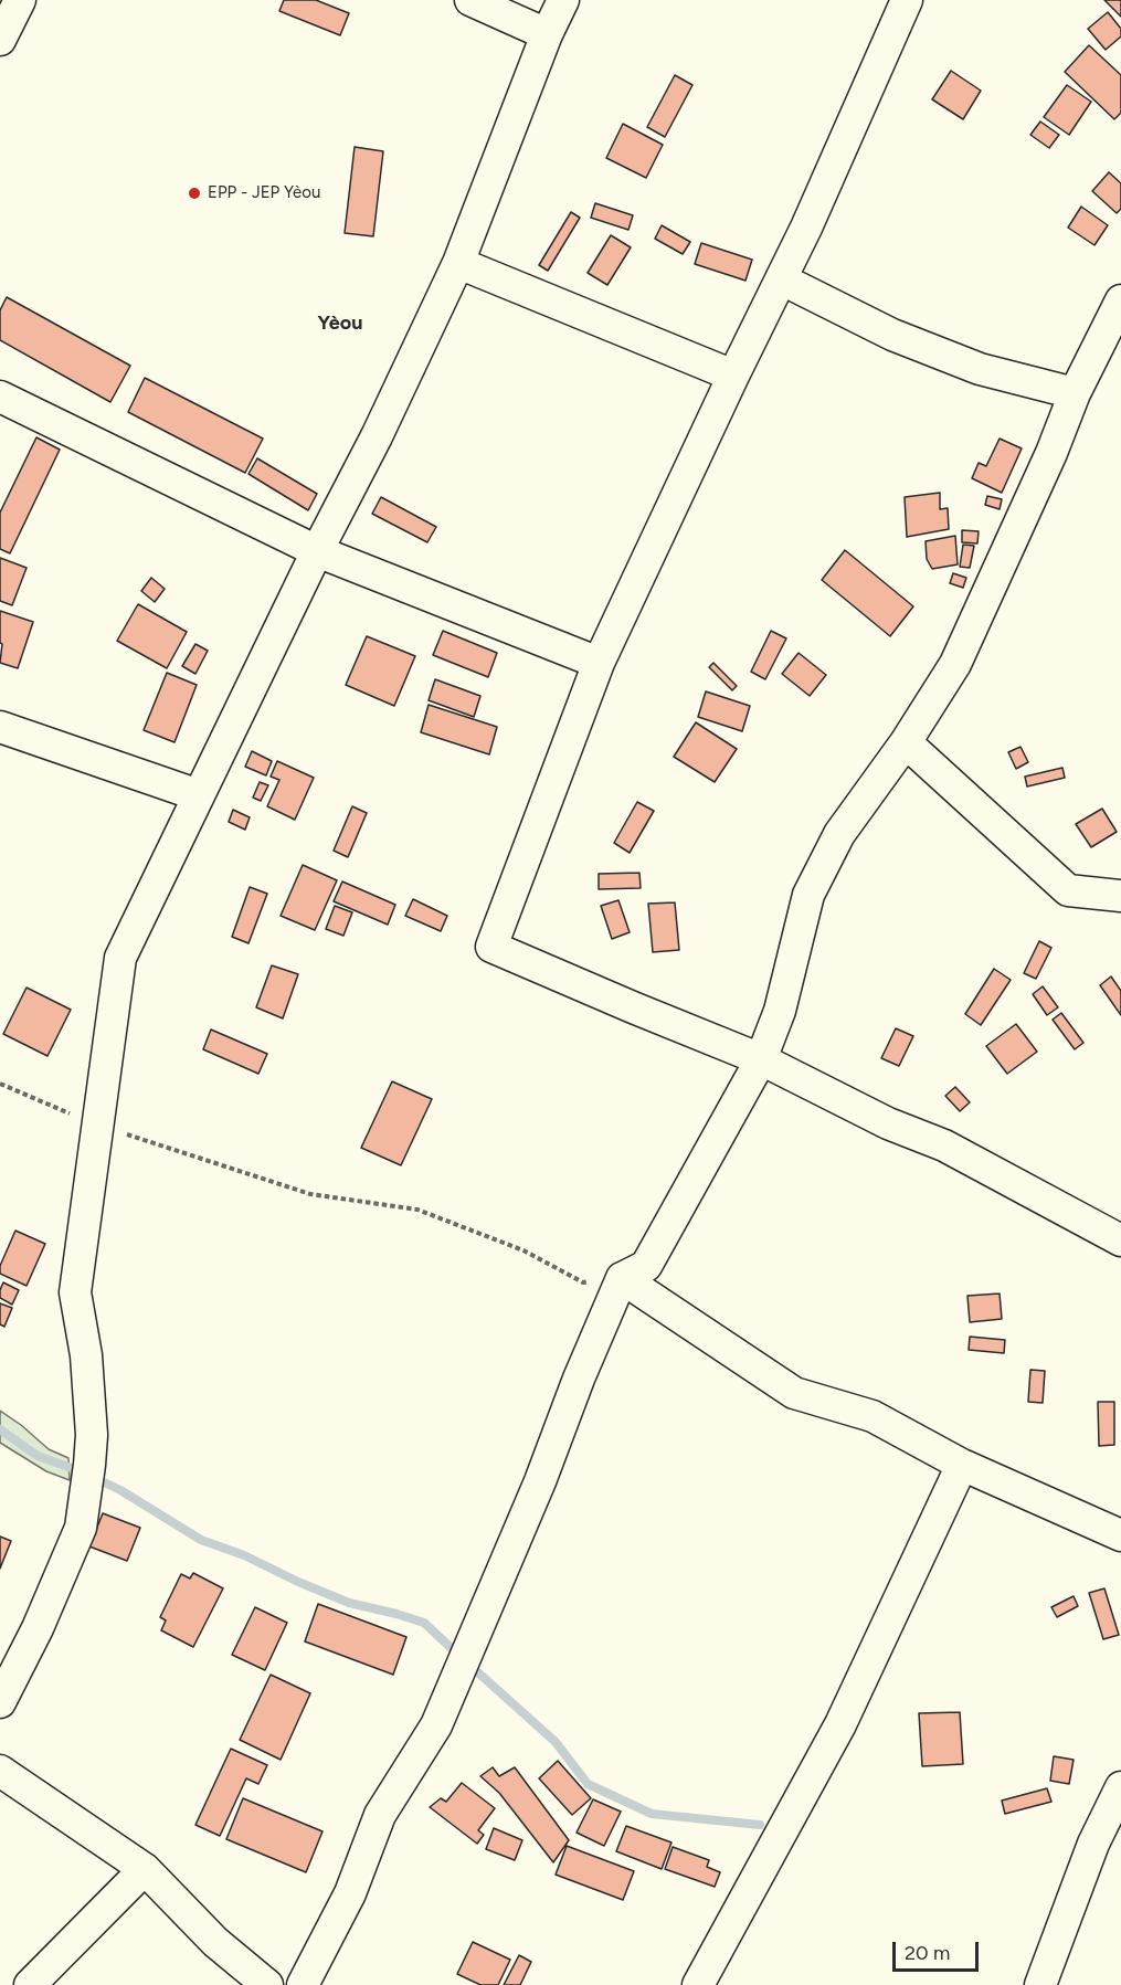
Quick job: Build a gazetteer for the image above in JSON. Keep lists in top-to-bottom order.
{
  "districts": ["Yèou"],
  "places": ["EPP - JEP Yèou"],
  "scale_bar": "20 m"
}
